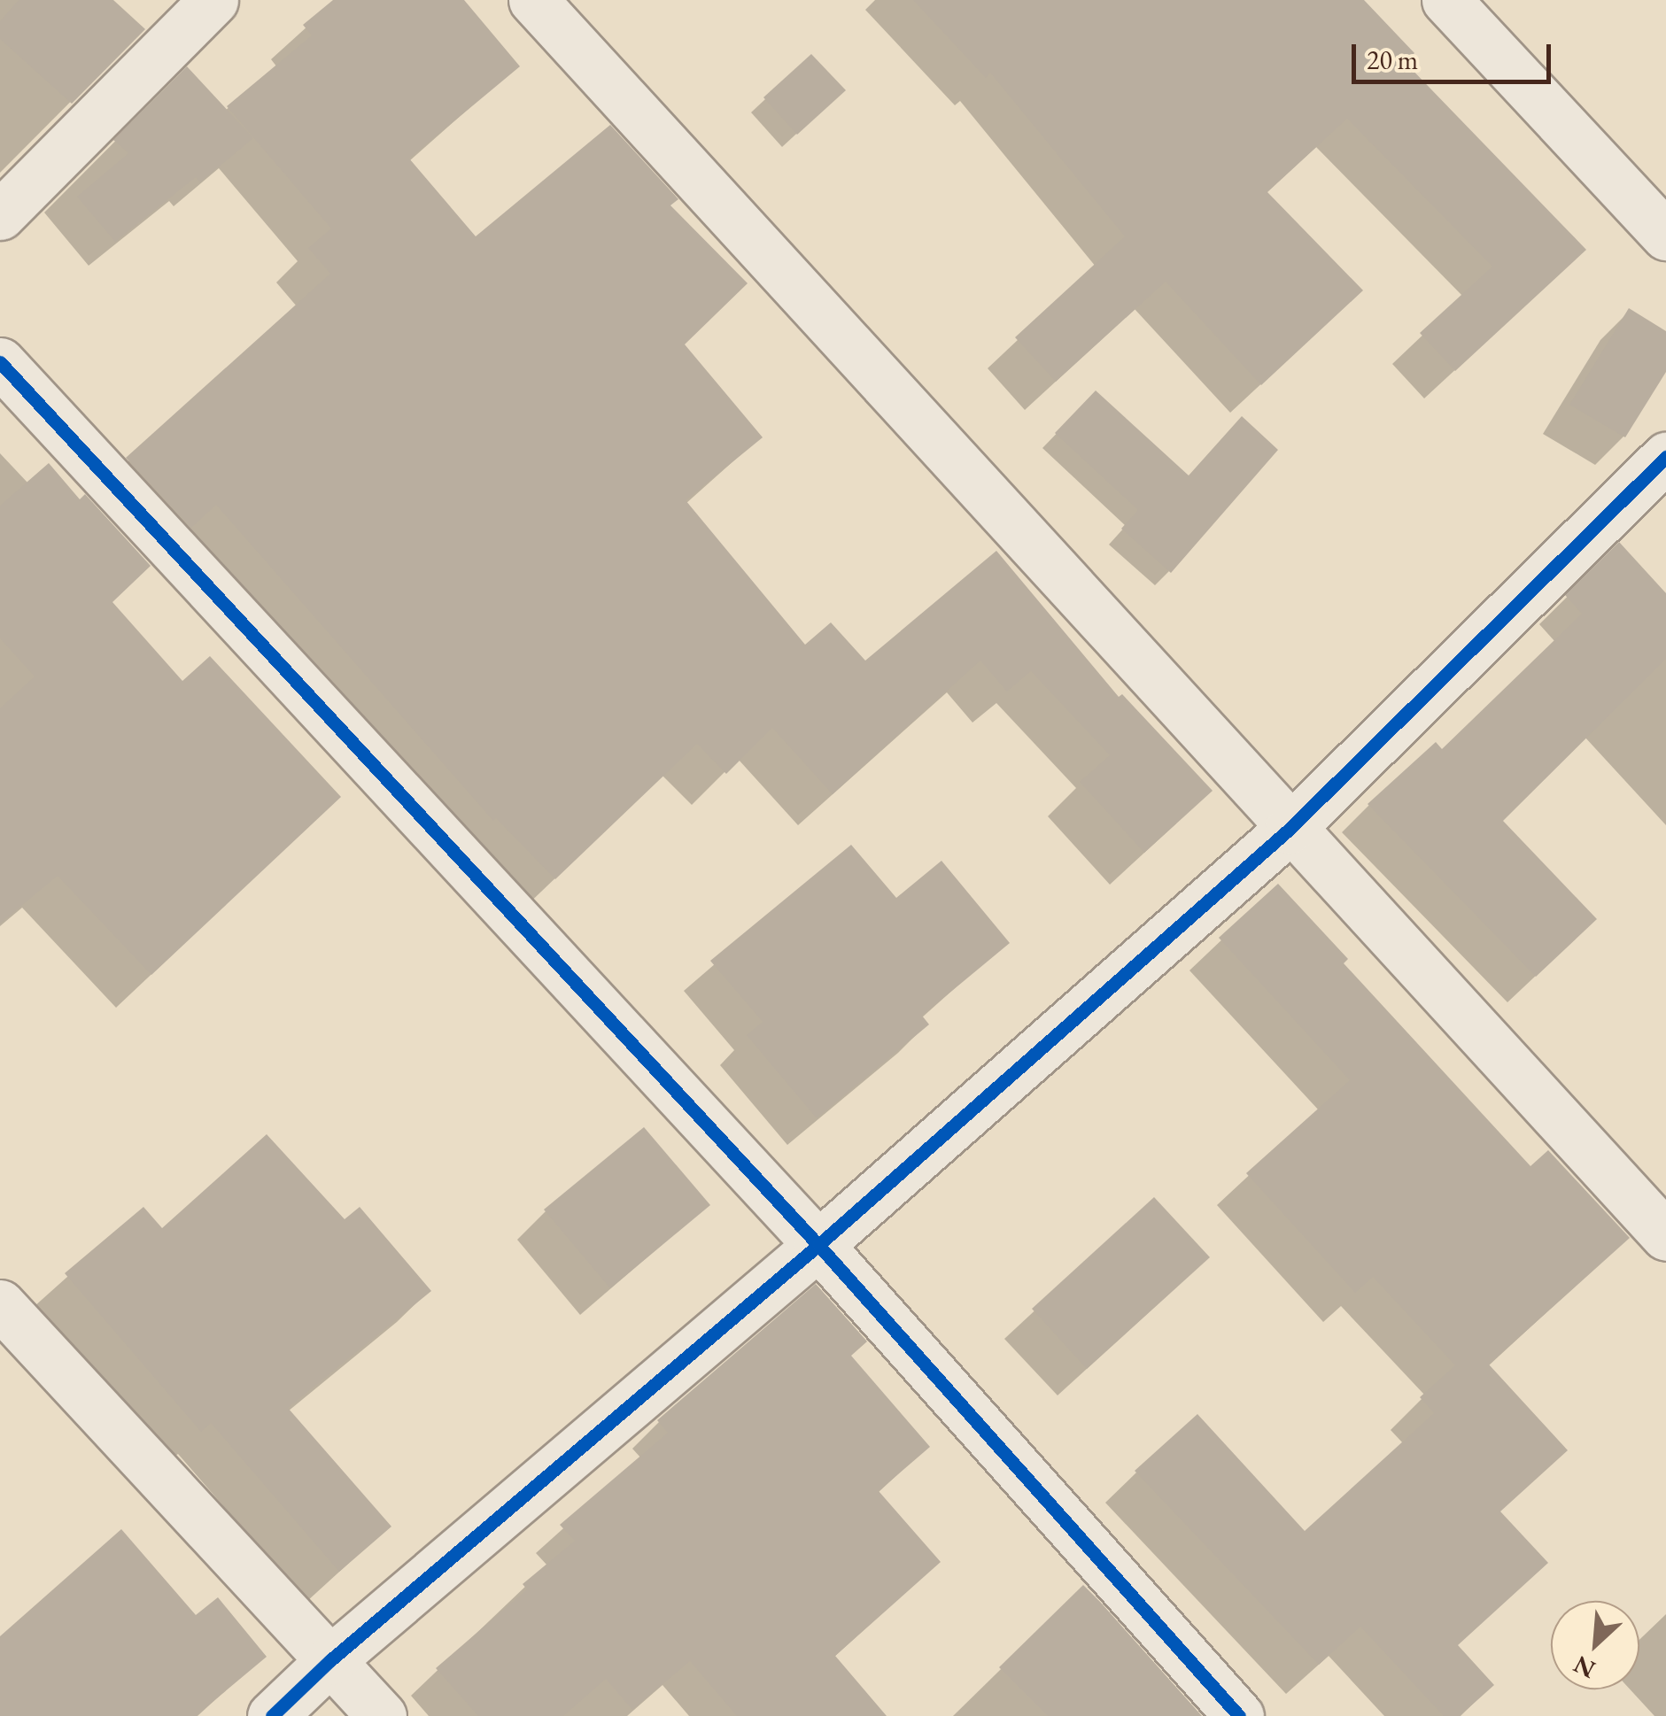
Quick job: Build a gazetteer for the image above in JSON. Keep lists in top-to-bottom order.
{
  "scale_bar": "20 m",
  "north": "bottom left"
}
